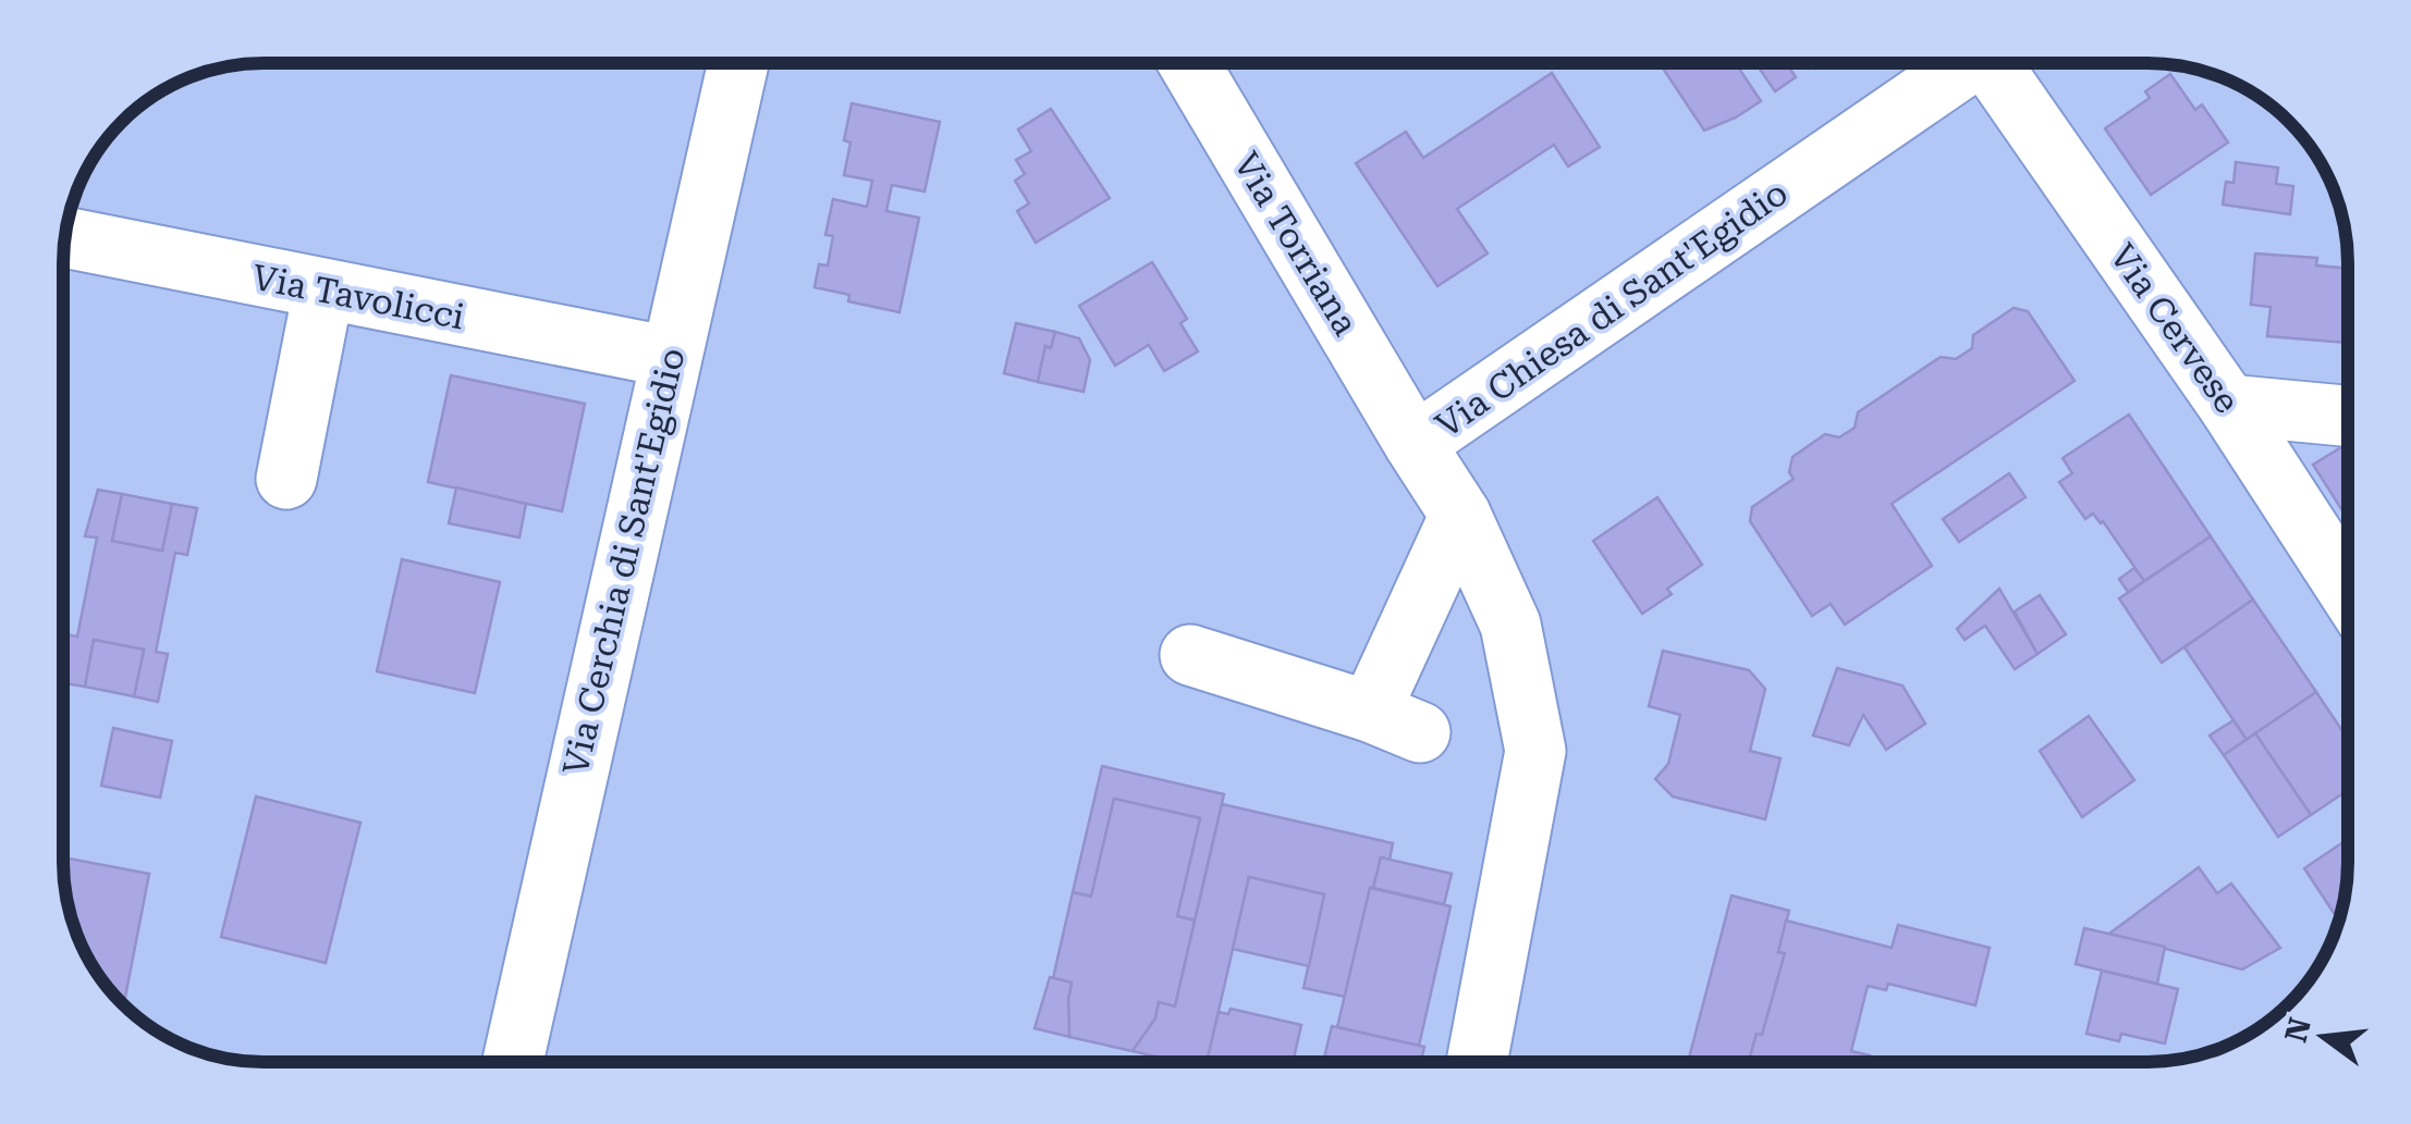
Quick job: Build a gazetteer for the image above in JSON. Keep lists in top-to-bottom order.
{
  "streets": {
    "street": [
      "Via Torriana",
      "Via Tavolicci",
      "Via Chiesa di Sant'Egidio",
      "Via Cervese",
      "Via Cerchia di Sant'Egidio"
    ]
  },
  "crossings": [
    ["Via Torriana", "Via Chiesa di Sant'Egidio"],
    ["Via Tavolicci", "Via Cerchia di Sant'Egidio"]
  ],
  "north": "left"
}
